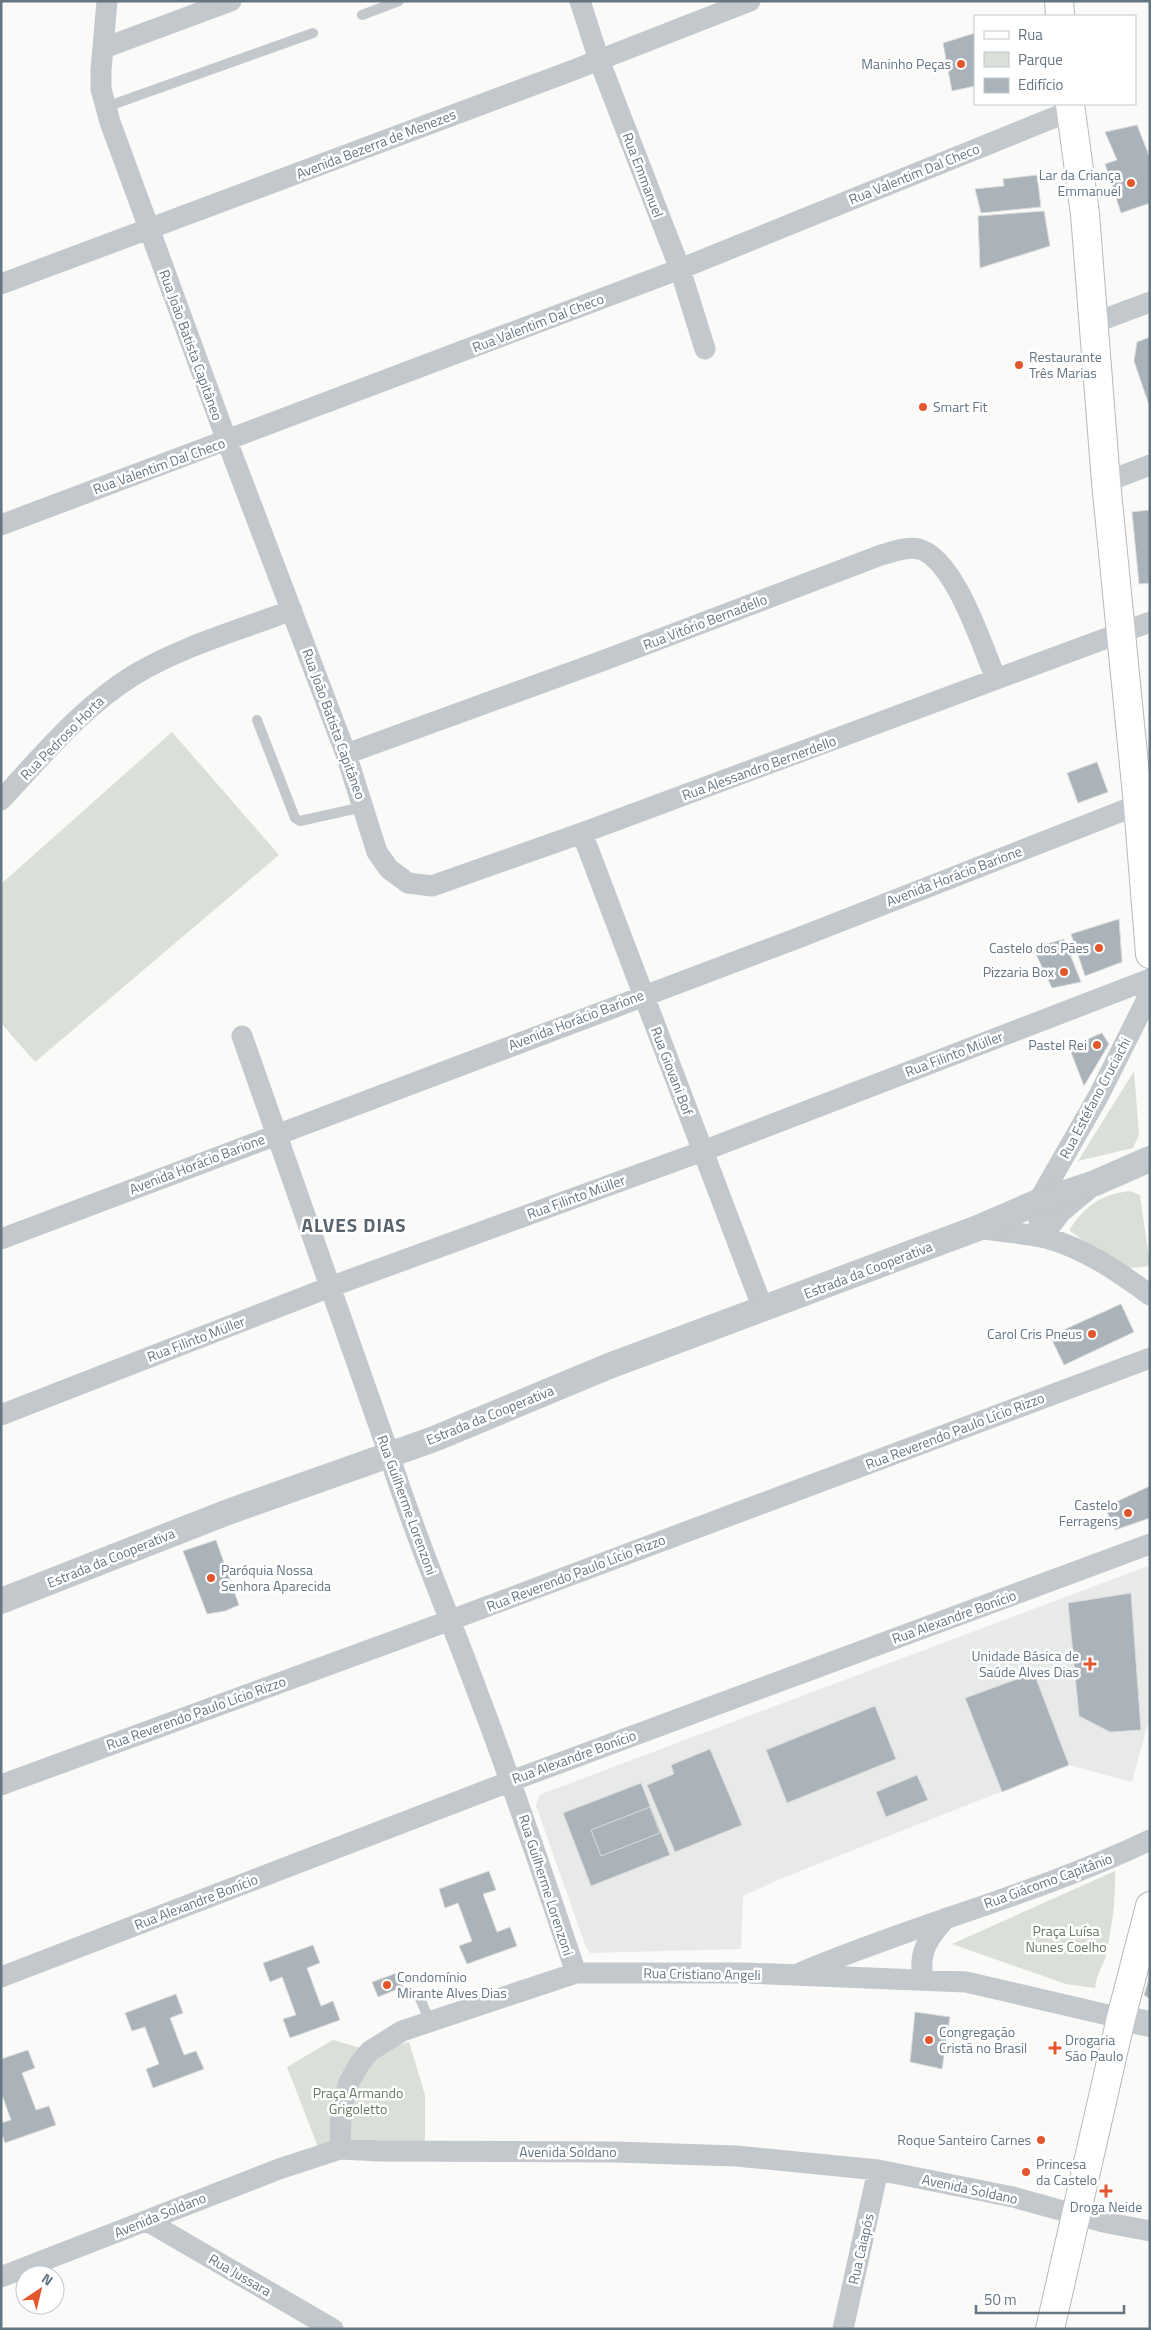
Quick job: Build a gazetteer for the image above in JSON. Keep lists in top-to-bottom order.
{
  "streets": {
    "street": [
      "Avenida Bezerra de Menezes",
      "Rua Valentim Dal Checo",
      "Rua Emmanuel",
      "Rua João Batista Capitâneo",
      "Rua Vitório Bernadello",
      "Rua Pedroso Horta",
      "Rua Alessandro Bernerdello",
      "Avenida Horácio Barione",
      "Rua Filinto Müller",
      "Rua Giovani Bof",
      "Rua Estéfano Cruciachi",
      "Estrada da Cooperativa",
      "Rua Reverendo Paulo Lício Rizzo",
      "Rua Guilherme Lorenzoni",
      "Rua Alexandre Bonício",
      "Rua Giácomo Capitânio",
      "Rua Cristiano Angeli",
      "Avenida Soldano",
      "Rua Caiapós",
      "Rua Jussara"
    ]
  },
  "crossings": [
    ["Avenida Bezerra de Menezes", "Rua Emmanuel"],
    ["Avenida Bezerra de Menezes", "Rua João Batista Capitâneo"],
    ["Rua Valentim Dal Checo", "Rua Emmanuel"],
    ["Rua Valentim Dal Checo", "Rua João Batista Capitâneo"],
    ["Rua João Batista Capitâneo", "Rua Vitório Bernadello"],
    ["Rua João Batista Capitâneo", "Rua Pedroso Horta"],
    ["Rua João Batista Capitâneo", "Rua Alessandro Bernerdello"],
    ["Rua Vitório Bernadello", "Rua Alessandro Bernerdello"],
    ["Rua Alessandro Bernerdello", "Rua Giovani Bof"],
    ["Avenida Horácio Barione", "Rua Giovani Bof"],
    ["Avenida Horácio Barione", "Rua Guilherme Lorenzoni"],
    ["Rua Filinto Müller", "Rua Giovani Bof"],
    ["Rua Filinto Müller", "Rua Guilherme Lorenzoni"],
    ["Rua Giovani Bof", "Estrada da Cooperativa"],
    ["Rua Estéfano Cruciachi", "Estrada da Cooperativa"],
    ["Estrada da Cooperativa", "Rua Guilherme Lorenzoni"],
    ["Rua Reverendo Paulo Lício Rizzo", "Rua Guilherme Lorenzoni"],
    ["Rua Guilherme Lorenzoni", "Rua Alexandre Bonício"],
    ["Rua Guilherme Lorenzoni", "Rua Cristiano Angeli"],
    ["Rua Giácomo Capitânio", "Rua Cristiano Angeli"],
    ["Rua Cristiano Angeli", "Avenida Soldano"],
    ["Avenida Soldano", "Rua Caiapós"],
    ["Avenida Soldano", "Rua Jussara"]
  ],
  "districts": ["ALVES DIAS"],
  "parks": ["Praça Luísa Nunes Coelho", "Praça Armando Grigoletto"],
  "places": {
    "other": [
      "Maninho Peças",
      "Lar da Criança Emmanuel",
      "Restaurante Três Marias",
      "Smart Fit",
      "Castelo dos Pães",
      "Pizzaria Box",
      "Pastel Rei",
      "Carol Cris Pneus",
      "Castelo Ferragens",
      "Paróquia Nossa Senhora Aparecida",
      "Condomínio Mirante Alves Dias",
      "Congregação Cristã no Brasil",
      "Roque Santeiro Carnes",
      "Princesa da Castelo"
    ],
    "health": ["Unidade Básica de Saúde Alves Dias", "Drogaria São Paulo", "Droga Neide"]
  },
  "legend": ["Rua", "Parque", "Edifício"],
  "scale_bar": "50 m",
  "north": "top right"
}
